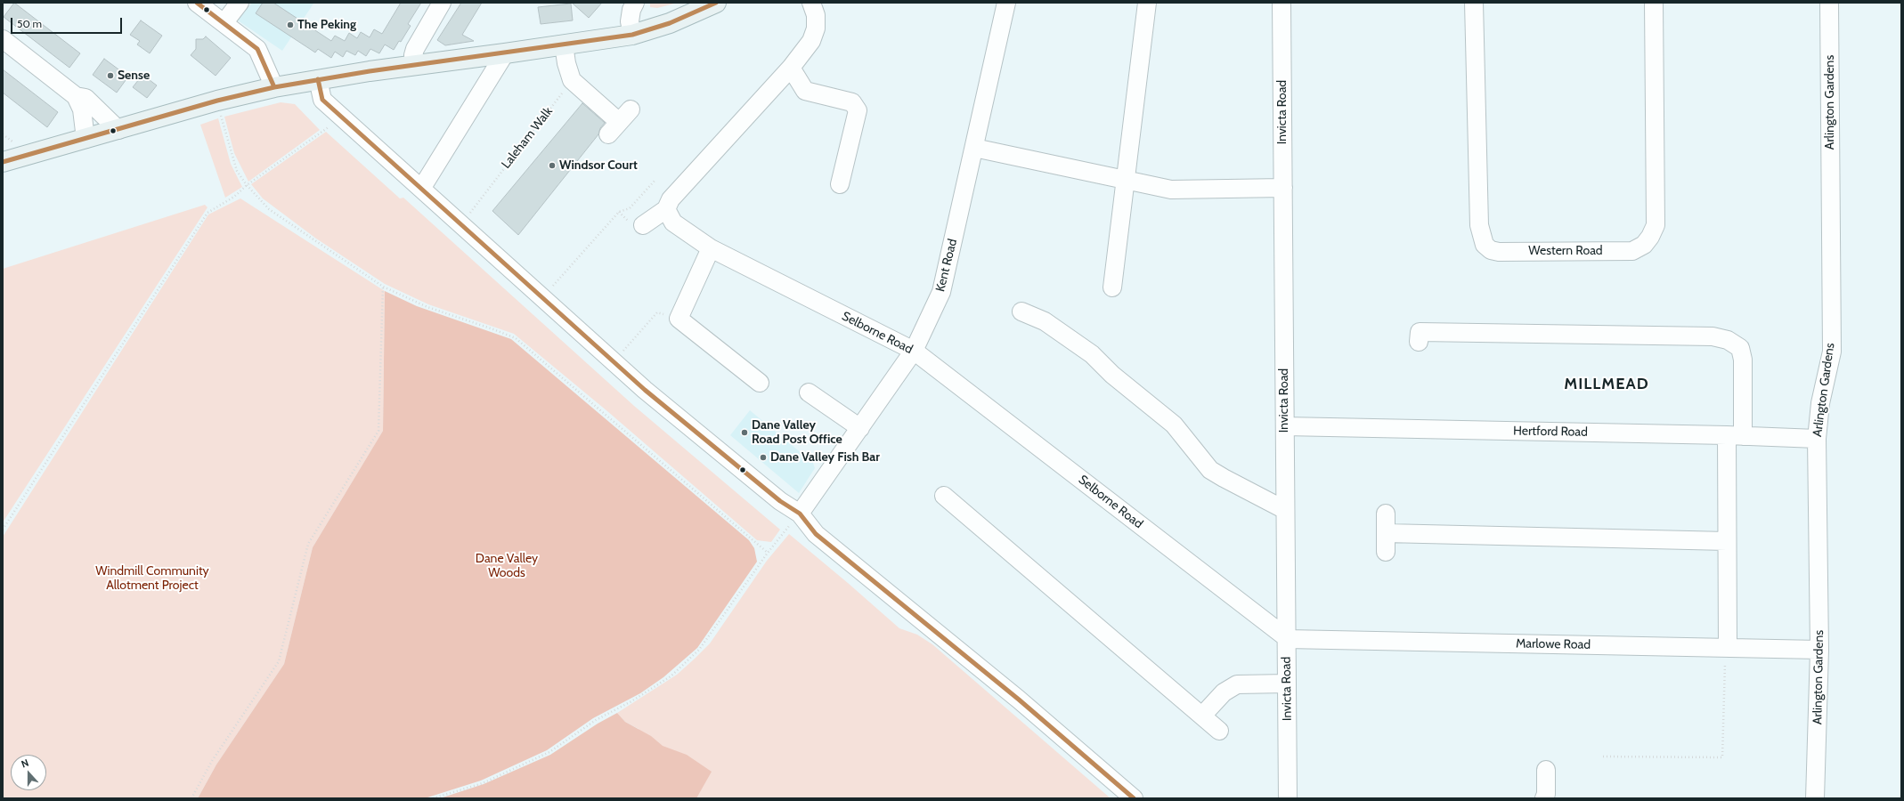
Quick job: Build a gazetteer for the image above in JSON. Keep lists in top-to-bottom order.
{
  "streets": {
    "street": [
      "Arlington Gardens",
      "Invicta Road",
      "Western Road",
      "Kent Road",
      "Selborne Road",
      "Hertford Road",
      "Marlowe Road"
    ],
    "path": ["Laleham Walk"]
  },
  "crossings": [
    ["Arlington Gardens", "Hertford Road"],
    ["Arlington Gardens", "Marlowe Road"],
    ["Invicta Road", "Selborne Road"],
    ["Invicta Road", "Hertford Road"],
    ["Invicta Road", "Marlowe Road"],
    ["Kent Road", "Selborne Road"],
    ["Selborne Road", "Marlowe Road"]
  ],
  "districts": ["MILLMEAD"],
  "parks": ["Dane Valley Woods", "Windmill Community Allotment Project"],
  "places": [
    "The Peking",
    "Sense",
    "Windsor Court",
    "Dane Valley Road Post Office",
    "Dane Valley Fish Bar"
  ],
  "scale_bar": "50 m",
  "north": "top"
}
